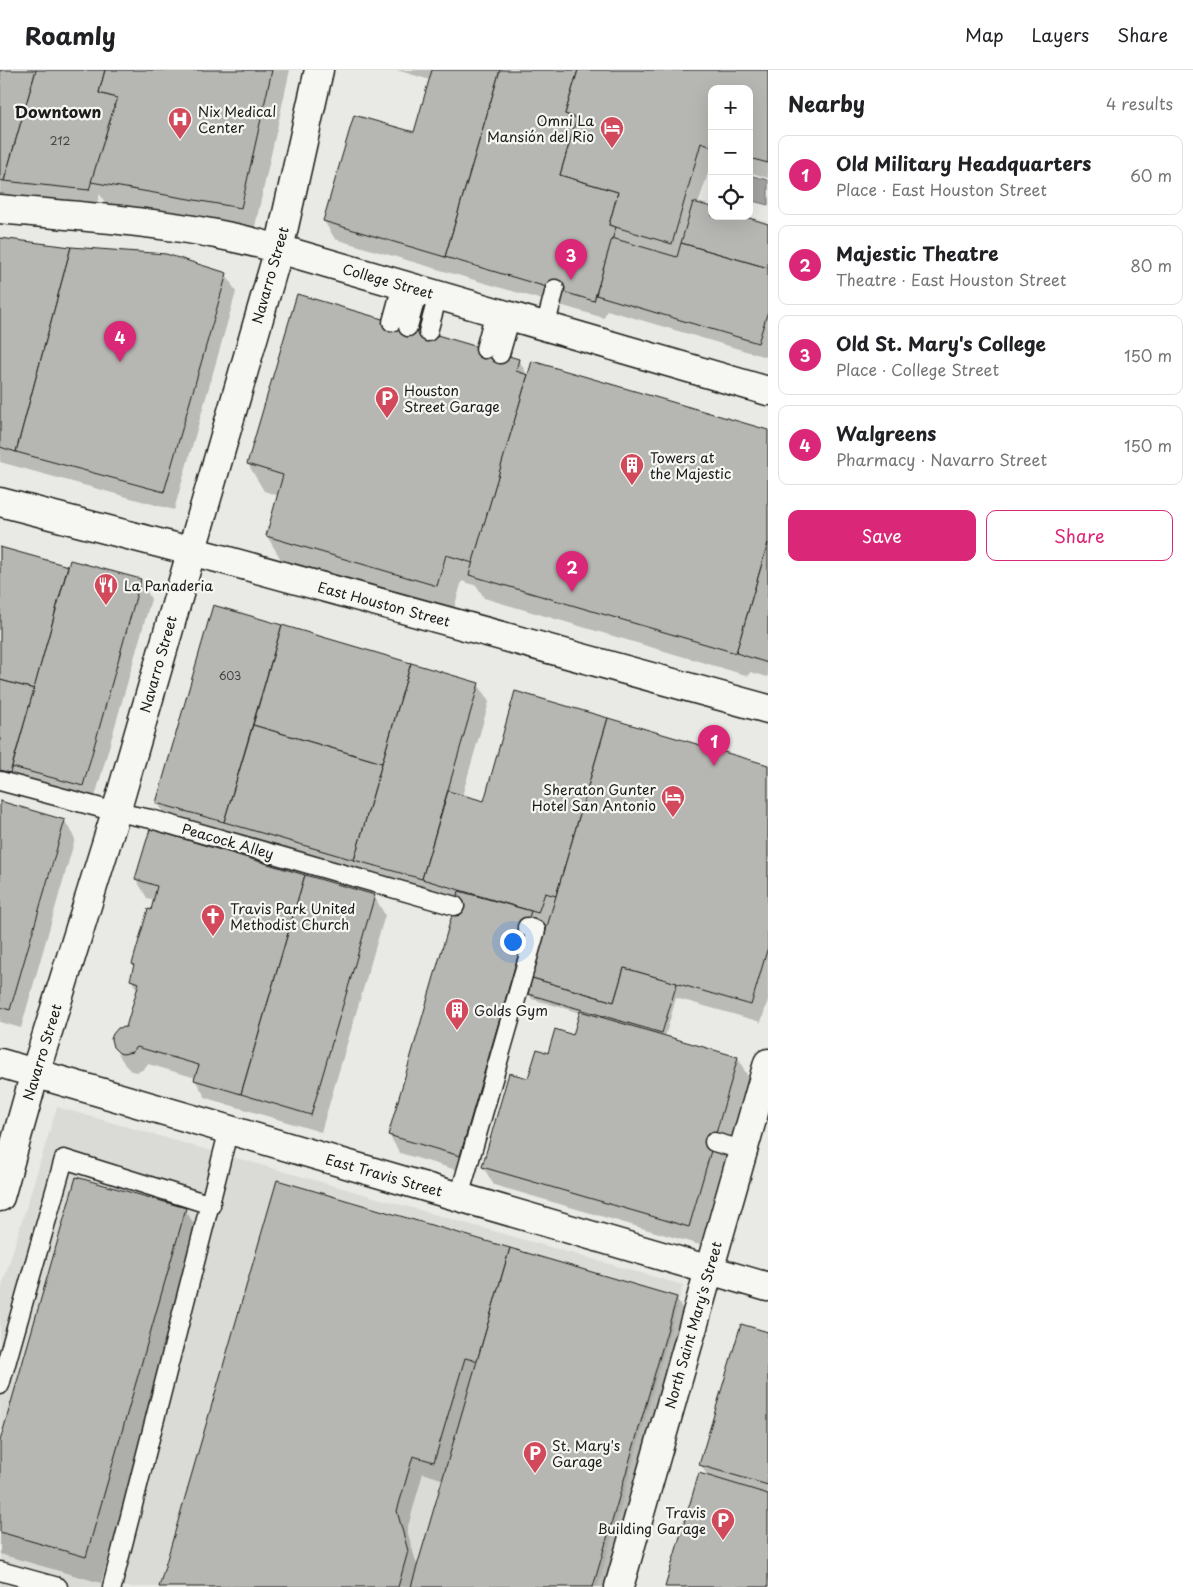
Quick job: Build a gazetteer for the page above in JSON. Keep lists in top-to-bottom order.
{
  "streets": {
    "main road": [
      "Navarro Street",
      "College Street",
      "East Houston Street",
      "East Travis Street",
      "North Saint Mary's Street"
    ],
    "lane": ["Peacock Alley"]
  },
  "crossings": [
    ["Navarro Street", "College Street"],
    ["Navarro Street", "East Houston Street"],
    ["Navarro Street", "Peacock Alley"],
    ["Navarro Street", "East Travis Street"],
    ["East Travis Street", "North Saint Mary's Street"]
  ],
  "districts": ["Downtown"],
  "places": {
    "hospital": ["Nix Medical Center"],
    "hotel": ["Omni La Mansión del Rio", "Sheraton Gunter Hotel San Antonio"],
    "parking": ["Houston Street Garage", "St. Mary's Garage", "Travis Building Garage"],
    "building": ["Towers at the Majestic", "Golds Gym"],
    "restaurant": ["La Panaderia"],
    "church": ["Travis Park United Methodist Church"]
  },
  "house_numbers": ["212", "603"],
  "page": {
    "header": "Roamly",
    "nav": ["Map", "Layers", "Share"],
    "heading": ["Nearby", "4 results"],
    "map_buttons": ["+", "−"],
    "list": [
      {
        "mark": "1",
        "name": "Old Military Headquarters",
        "note": "Place · East Houston Street",
        "value": "60 m"
      },
      {
        "mark": "2",
        "name": "Majestic Theatre",
        "note": "Theatre · East Houston Street",
        "value": "80 m"
      },
      {
        "mark": "3",
        "name": "Old St. Mary's College",
        "note": "Place · College Street",
        "value": "150 m"
      },
      {
        "mark": "4",
        "name": "Walgreens",
        "note": "Pharmacy · Navarro Street",
        "value": "150 m"
      }
    ],
    "pins": [
      "3",
      "4",
      "2",
      "1"
    ],
    "buttons": ["Save", "Share"]
  }
}
